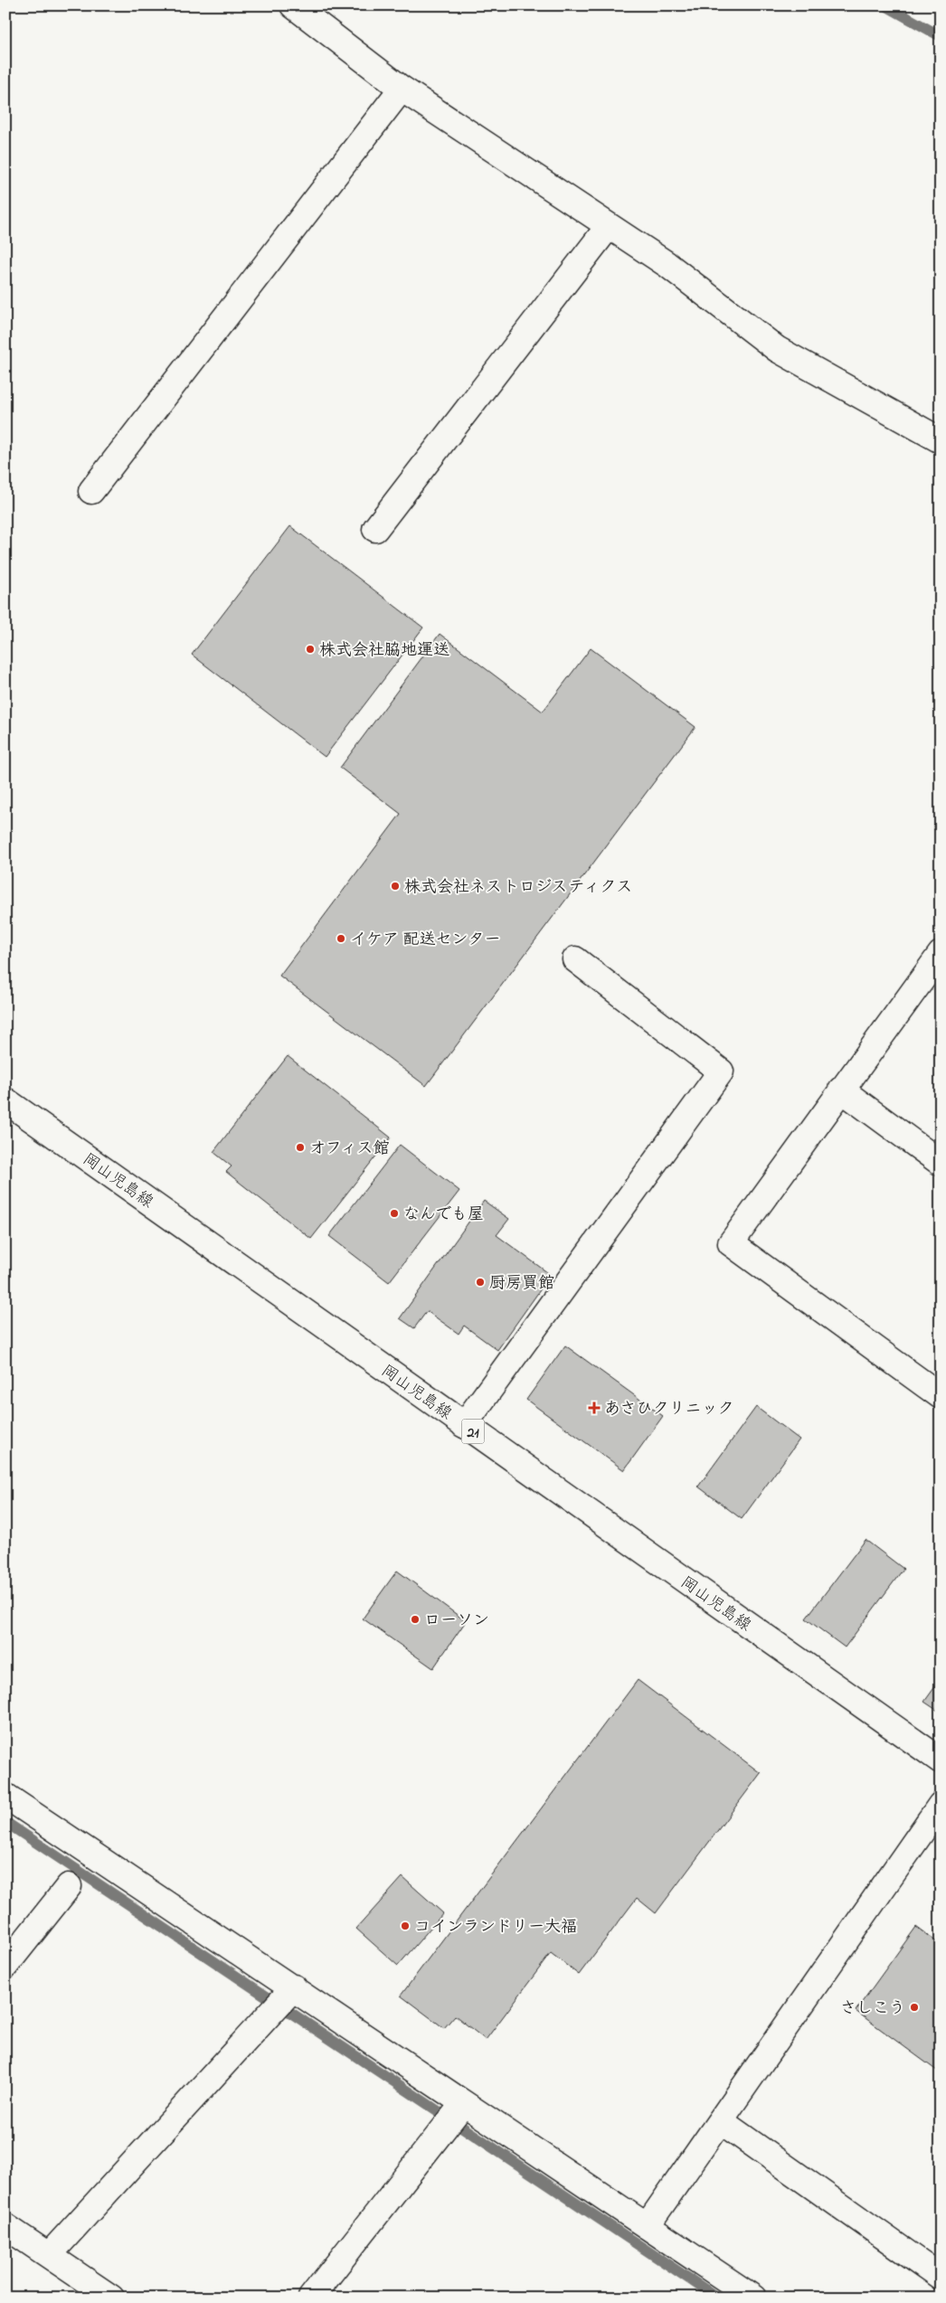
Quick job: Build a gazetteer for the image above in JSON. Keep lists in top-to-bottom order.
{
  "streets": {
    "street": ["岡山児島線", "21"]
  },
  "places": {
    "other": [
      "株式会社脇地運送",
      "株式会社ネストロジスティクス",
      "イケア 配送センター",
      "オフィス館",
      "なんでも屋",
      "厨房買館",
      "ローソン",
      "コインランドリー大福",
      "さしこう"
    ],
    "health": ["あさひクリニック"]
  }
}
